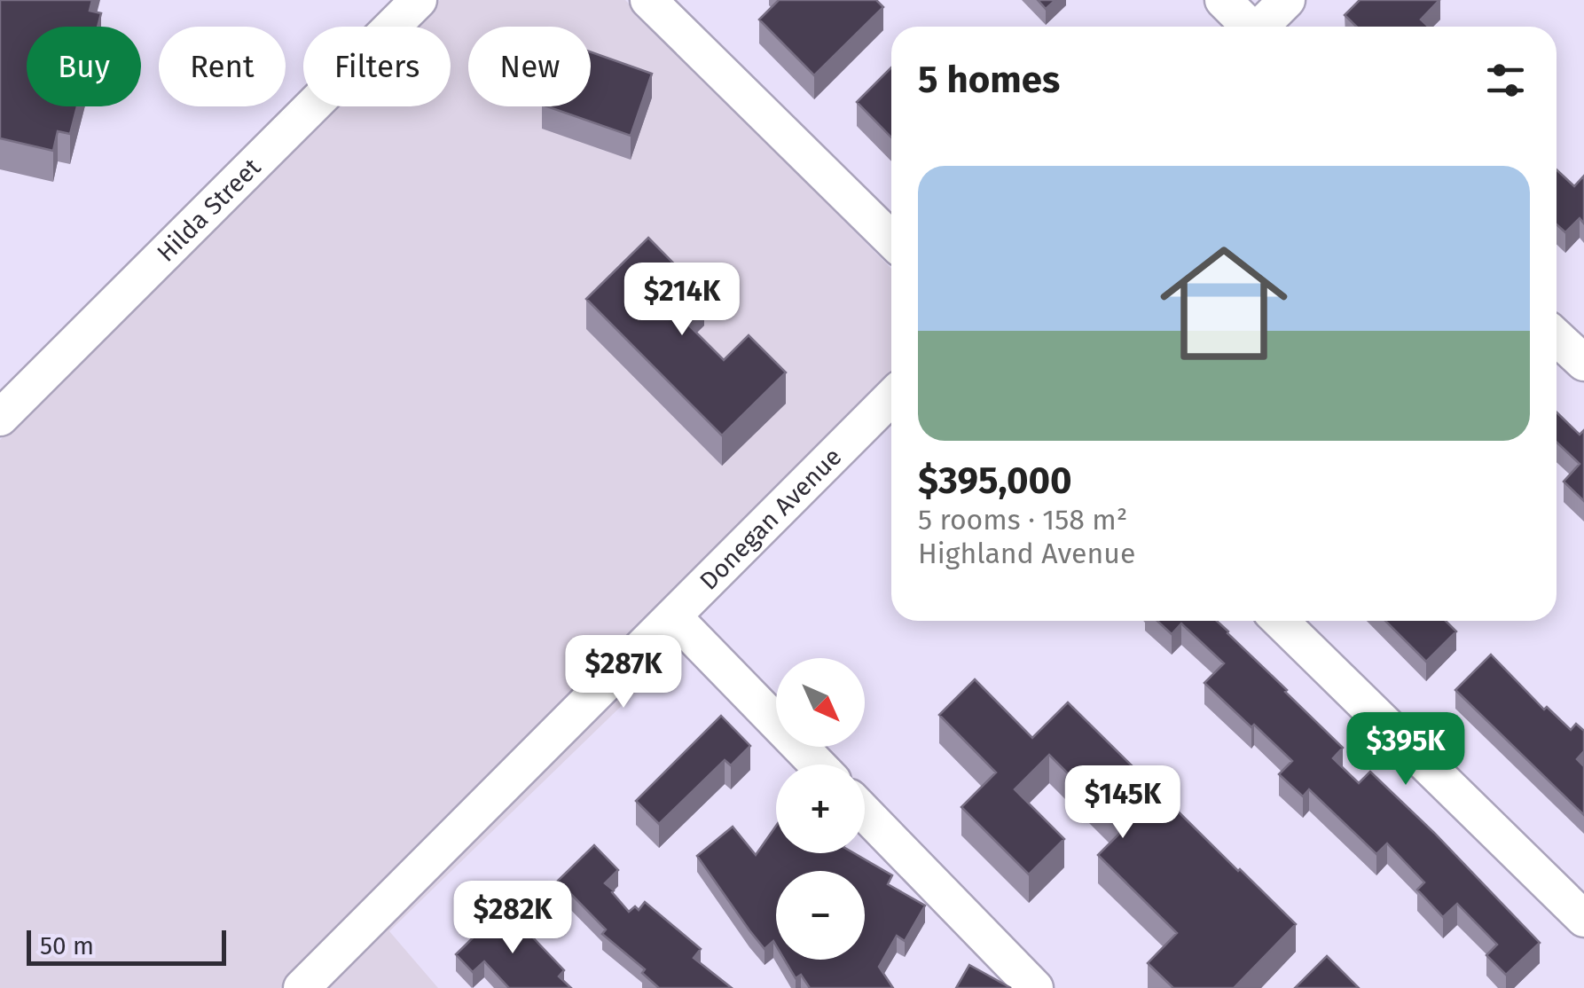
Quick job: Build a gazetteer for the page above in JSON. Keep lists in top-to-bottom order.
{
  "streets": {
    "street": ["Hilda Street", "Donegan Avenue"]
  },
  "scale_bar": "50 m",
  "north": "bottom right",
  "page": {
    "chip": [
      "Buy",
      "Rent",
      "Filters",
      "New"
    ],
    "heading": "5 homes",
    "list": [
      {
        "name": "$395,000",
        "note": "5 rooms · 158 m² · Highland Avenue"
      }
    ],
    "price": [
      "$214K",
      "$287K",
      "$395K",
      "$145K",
      "$282K"
    ],
    "map_buttons": ["+", "−"],
    "scale": "50 m"
  }
}
